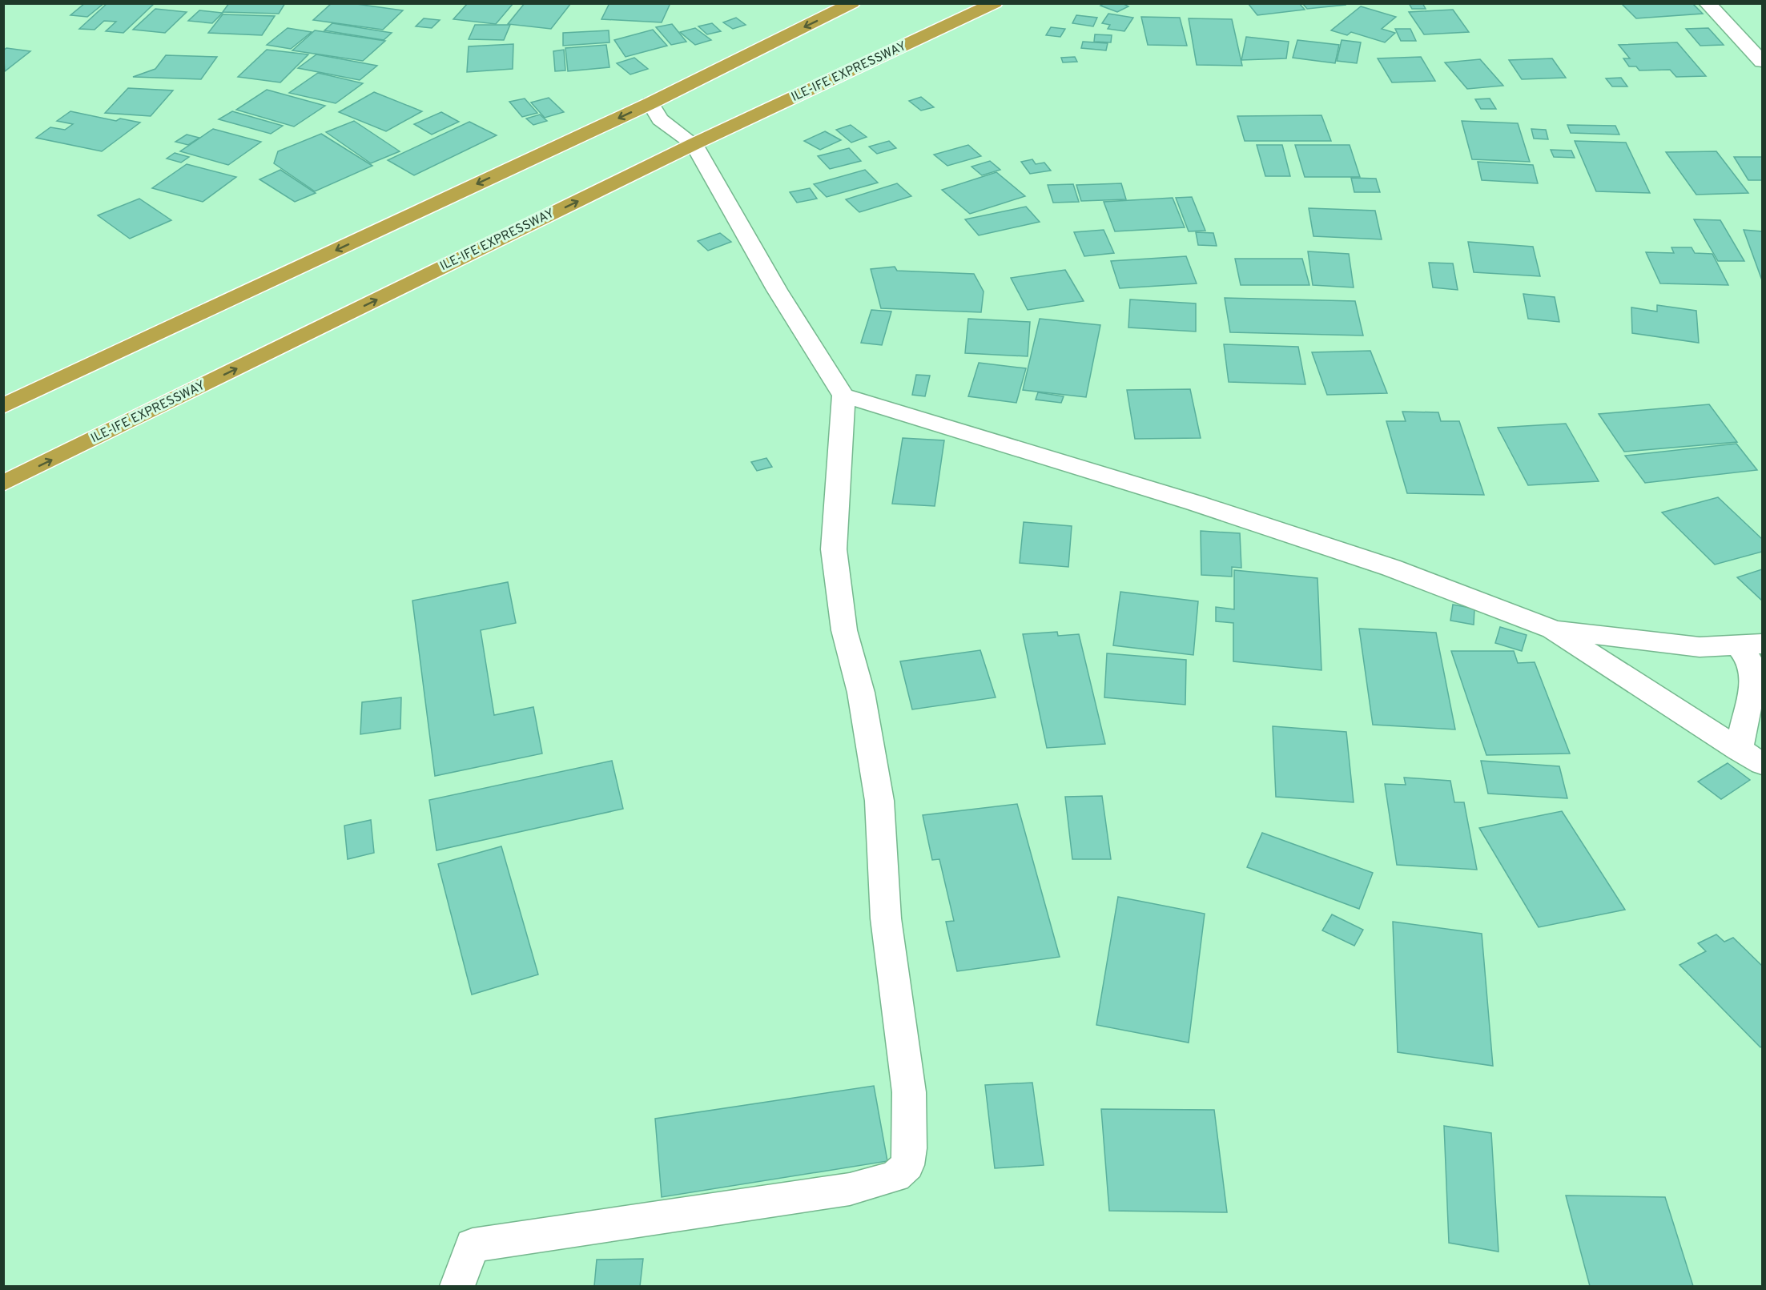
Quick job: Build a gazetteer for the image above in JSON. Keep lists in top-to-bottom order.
{
  "streets": {
    "highway": ["ILE-IFE EXPRESSWAY"]
  }
}
